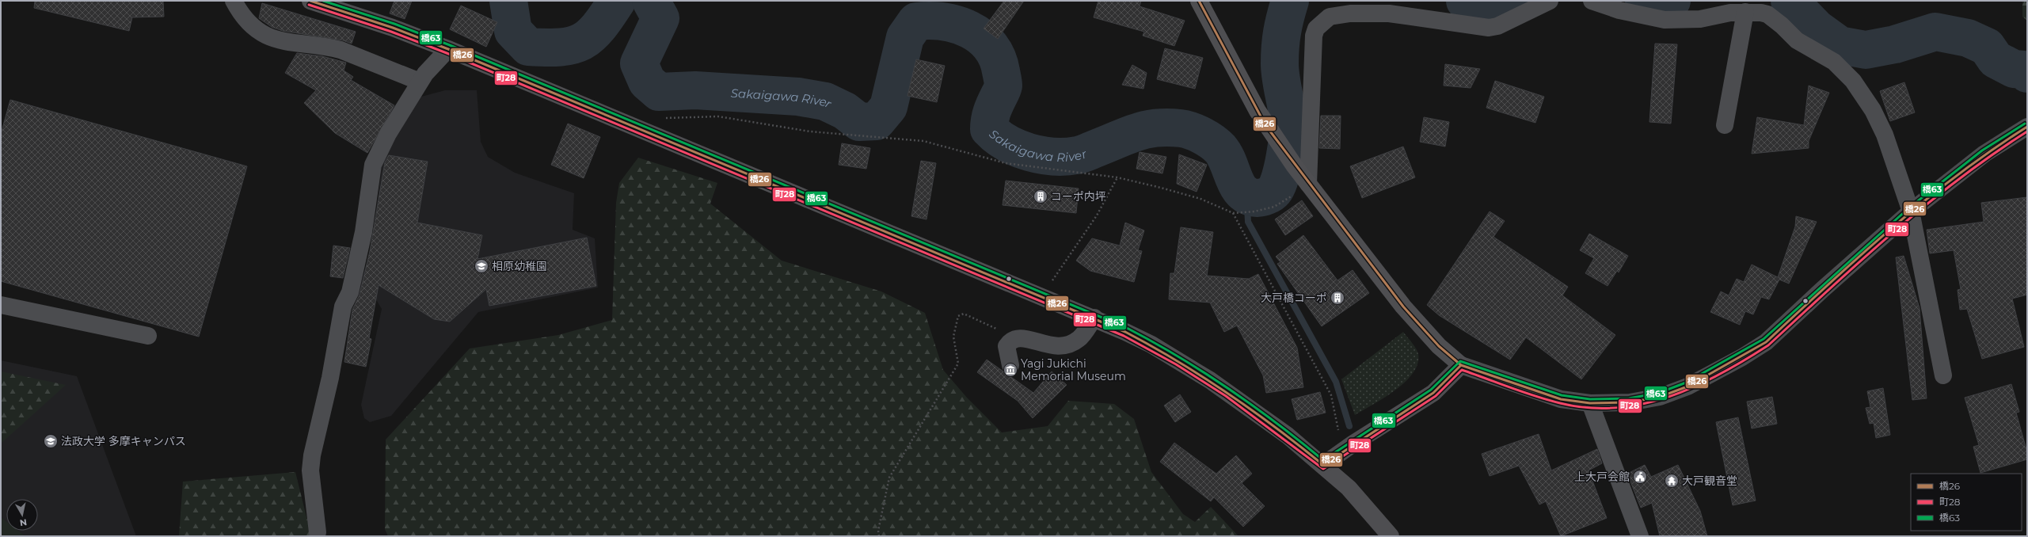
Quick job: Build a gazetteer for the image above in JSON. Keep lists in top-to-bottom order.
{
  "water": ["Sakaigawa River"],
  "places": {
    "building": ["コーポ内坪", "大戸橋コーポ"],
    "school or university": ["相原幼稚園", "法政大学 多摩キャンパス"],
    "museum": ["Yagi Jukichi Memorial Museum"],
    "public building": ["上大戸会館"],
    "temple": ["大戸観音堂"]
  },
  "lines": ["transit line 橋26", "transit line 橋63", "transit line 町28"],
  "legend": ["橋26", "町28", "橋63"],
  "north": "bottom"
}
